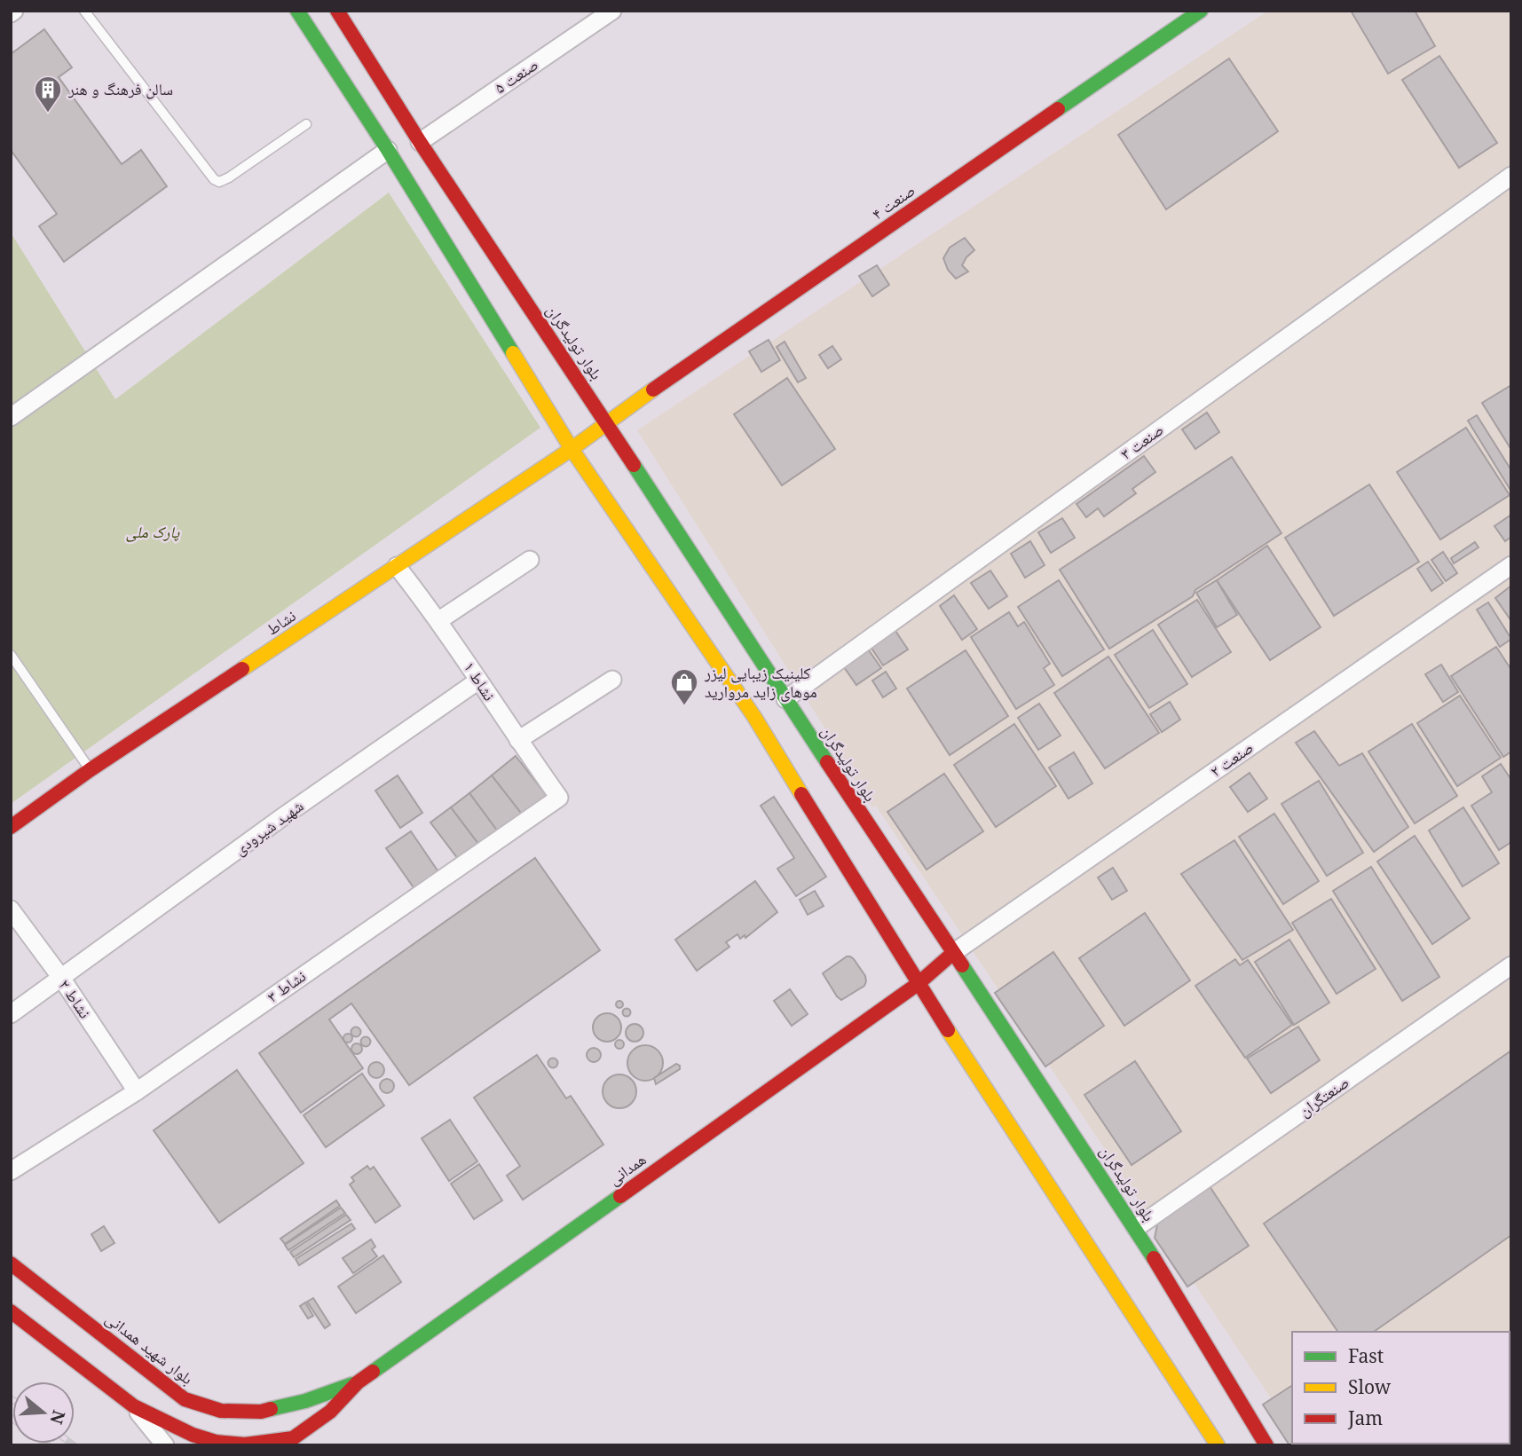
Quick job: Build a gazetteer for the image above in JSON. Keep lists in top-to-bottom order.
{
  "streets": {
    "main road": [
      "صنعت ۴",
      "بلوار تولیدگران",
      "نشاط",
      "همدانی",
      "بلوار شهید همدانی"
    ],
    "street": [
      "صنعت ۵",
      "صنعت ۳",
      "نشاط ۱",
      "صنعت ۲",
      "شهید شیرودی",
      "نشاط ۳",
      "نشاط ۲",
      "صنعتگران"
    ]
  },
  "crossings": [
    ["صنعت ۵", "بلوار تولیدگران"],
    ["صنعت ۴", "بلوار تولیدگران"],
    ["صنعت ۴", "نشاط"],
    ["بلوار تولیدگران", "صنعت ۳"],
    ["بلوار تولیدگران", "نشاط"],
    ["بلوار تولیدگران", "صنعت ۲"],
    ["بلوار تولیدگران", "صنعتگران"],
    ["بلوار تولیدگران", "همدانی"],
    ["نشاط", "نشاط ۱"],
    ["نشاط ۱", "شهید شیرودی"],
    ["نشاط ۱", "نشاط ۳"],
    ["صنعت ۲", "همدانی"],
    ["شهید شیرودی", "نشاط ۲"],
    ["نشاط ۳", "نشاط ۲"],
    ["همدانی", "بلوار شهید همدانی"]
  ],
  "parks": ["پارک ملی"],
  "places": {
    "building": ["سالن فرهنگ و هنر"],
    "shop": ["کلینیک زیبایی لیزر موهای زاید مروارید"]
  },
  "legend": ["Fast", "Slow", "Jam"],
  "north": "right"
}
